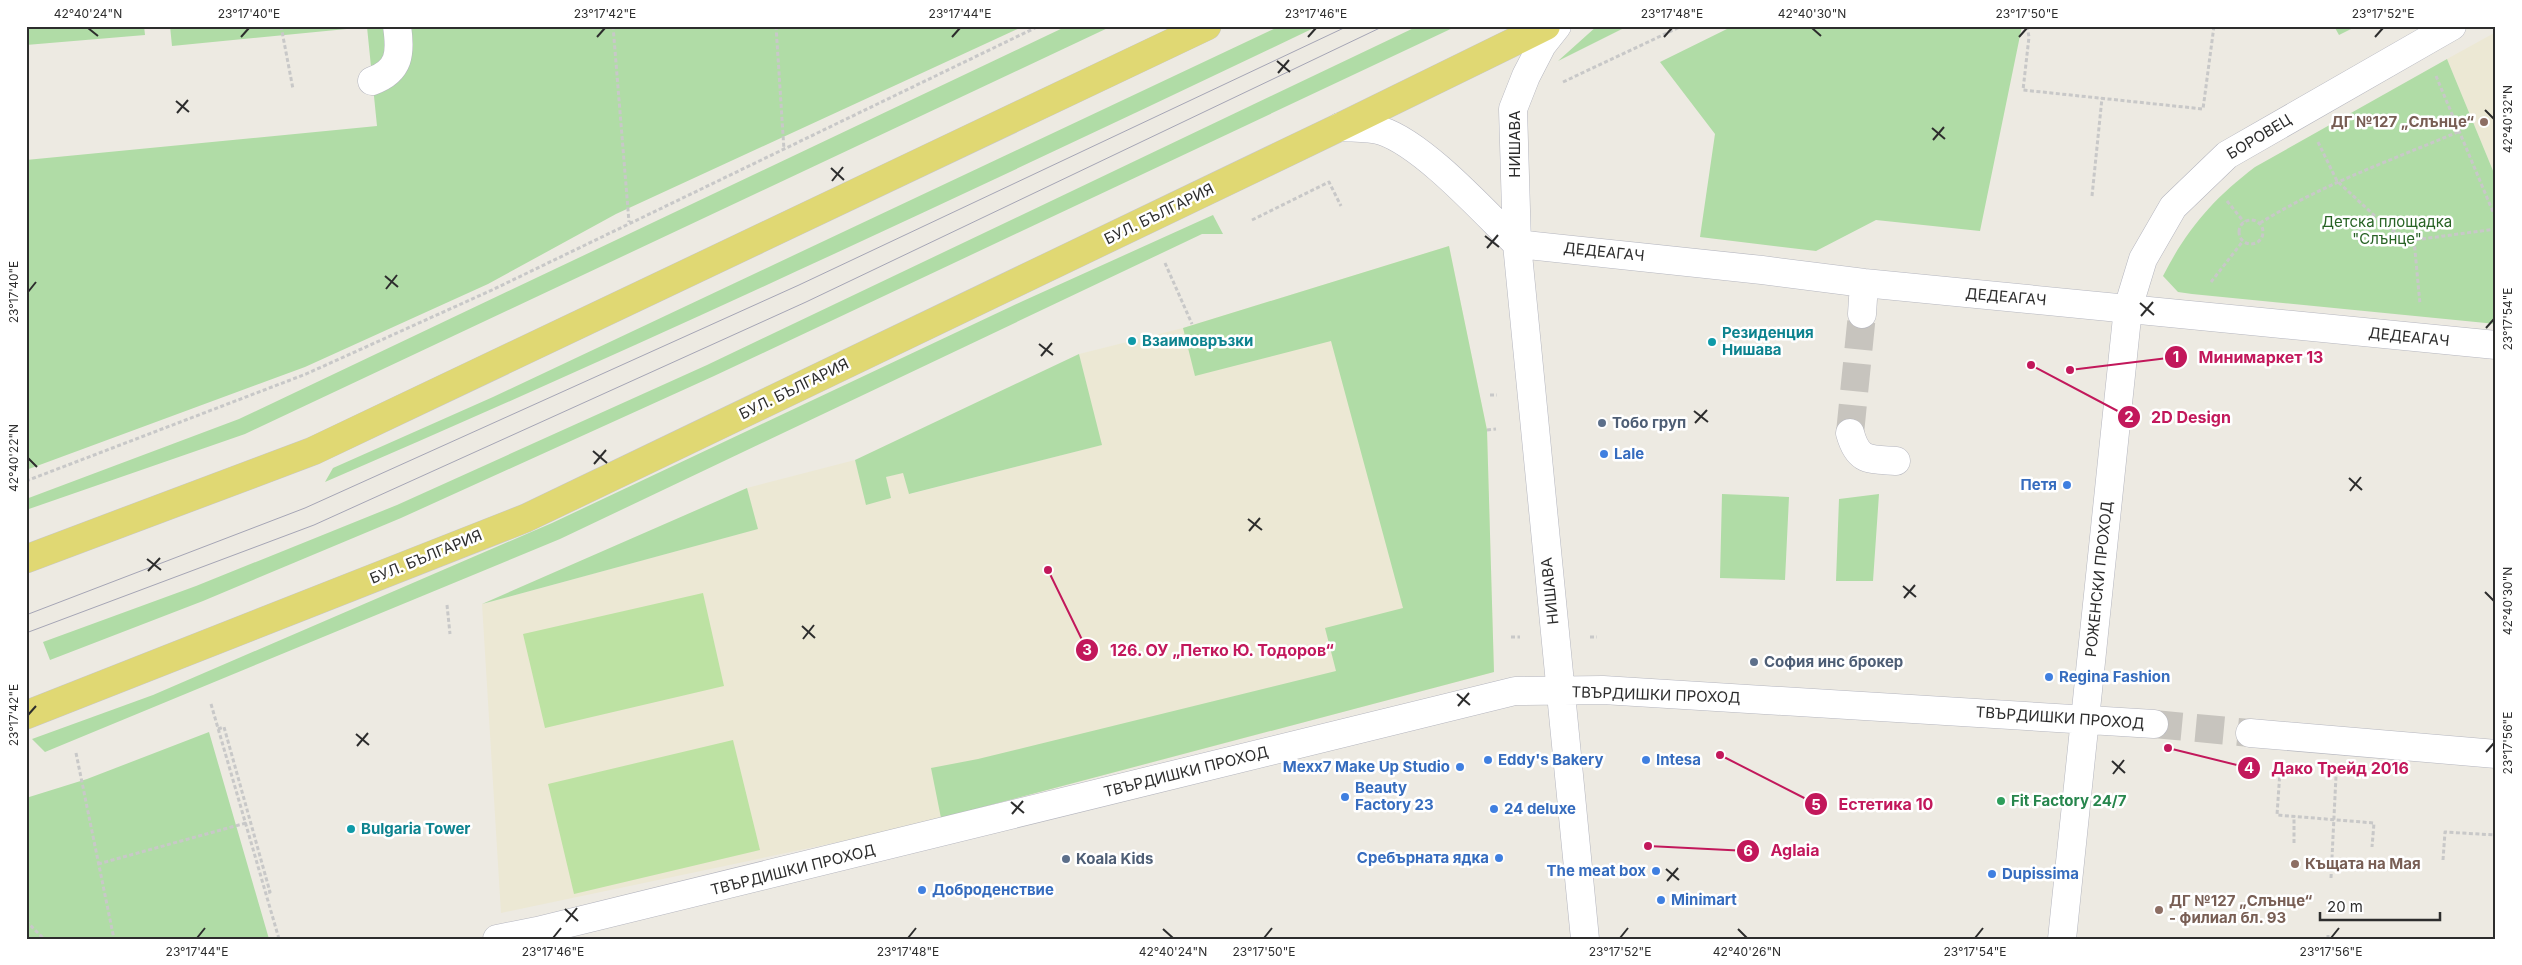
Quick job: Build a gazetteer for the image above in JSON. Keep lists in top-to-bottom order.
{
  "streets": {
    "main road": ["БУЛ. БЪЛГАРИЯ"],
    "street": [
      "БОРОВЕЦ",
      "НИШАВА",
      "ДЕДЕАГАЧ",
      "РОЖЕНСКИ ПРОХОД",
      "ТВЪРДИШКИ ПРОХОД"
    ]
  },
  "crossings": [
    ["БОРОВЕЦ", "ДЕДЕАГАЧ"],
    ["БОРОВЕЦ", "РОЖЕНСКИ ПРОХОД"],
    ["НИШАВА", "ДЕДЕАГАЧ"],
    ["НИШАВА", "ТВЪРДИШКИ ПРОХОД"],
    ["ДЕДЕАГАЧ", "РОЖЕНСКИ ПРОХОД"],
    ["РОЖЕНСКИ ПРОХОД", "ТВЪРДИШКИ ПРОХОД"]
  ],
  "parks": ["Детска площадка \"Слънце\""],
  "places": [
    "ДГ №127 „Слънце“",
    "Взаимовръзки",
    "Резиденция Нишава",
    "2D Design",
    "Минимаркет 13",
    "Тобо груп",
    "Lale",
    "Петя",
    "126. ОУ „Петко Ю. Тодоров“",
    "София инс брокер",
    "Regina Fashion",
    "Дако Трейд 2016",
    "Естетика 10",
    "Eddy's Bakery",
    "Intesa",
    "Mexx7 Make Up Studio",
    "Beauty Factory 23",
    "Fit Factory 24/7",
    "24 deluxe",
    "Bulgaria Tower",
    "Aglaia",
    "Сребърната ядка",
    "Koala Kids",
    "Къщата на Мая",
    "The meat box",
    "Dupissima",
    "Доброденствие",
    "Minimart",
    "ДГ №127 „Слънце“ - филиал бл. 93"
  ],
  "scale_bar": "20 m",
  "coordinates": [
    "42°40'24\"N",
    "23°17'40\"E",
    "23°17'42\"E",
    "23°17'44\"E",
    "23°17'46\"E",
    "23°17'48\"E",
    "42°40'30\"N",
    "23°17'50\"E",
    "23°17'52\"E",
    "42°40'32\"N",
    "23°17'54\"E",
    "42°40'22\"N",
    "23°17'56\"E",
    "42°40'26\"N"
  ]
}
